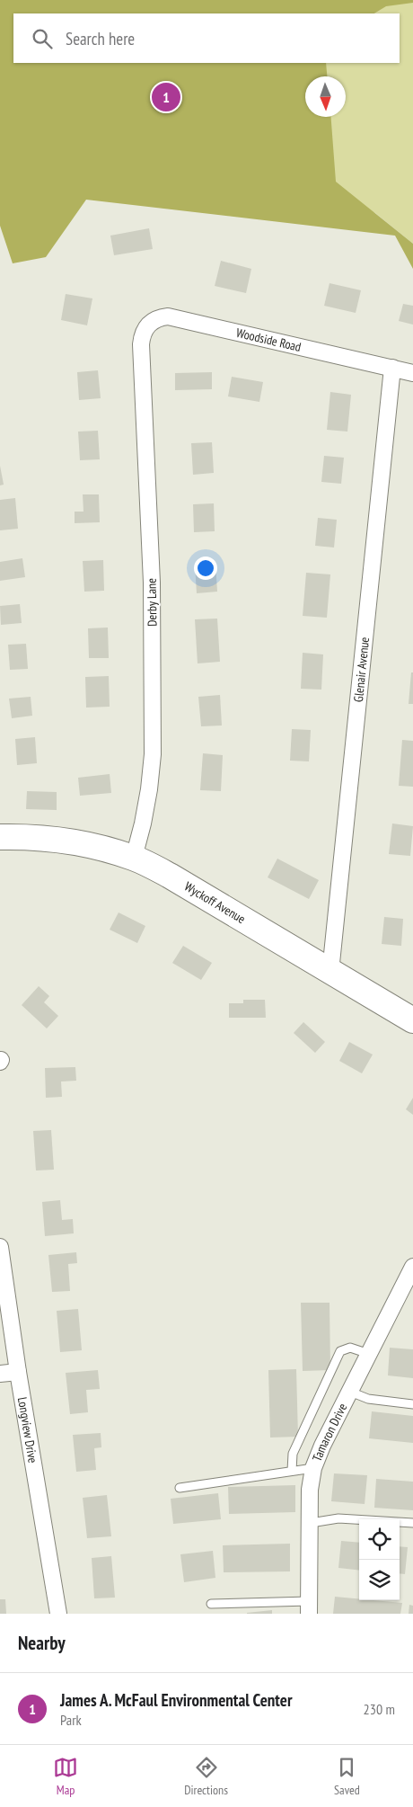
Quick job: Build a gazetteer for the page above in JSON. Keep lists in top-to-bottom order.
{
  "streets": {
    "main road": ["Wyckoff Avenue"],
    "street": [
      "Woodside Road",
      "Derby Lane",
      "Glenair Avenue",
      "Longview Drive",
      "Tamaron Drive"
    ]
  },
  "crossings": [
    ["Woodside Road", "Derby Lane"],
    ["Woodside Road", "Glenair Avenue"],
    ["Derby Lane", "Wyckoff Avenue"],
    ["Glenair Avenue", "Wyckoff Avenue"]
  ],
  "north": "bottom",
  "page": {
    "search": "Search here",
    "pins": "1",
    "heading": "Nearby",
    "list": [
      {
        "mark": "1",
        "name": "James A. McFaul Environmental Center",
        "note": "Park",
        "value": "230 m"
      }
    ],
    "nav": ["Map", "Directions", "Saved"]
  }
}
